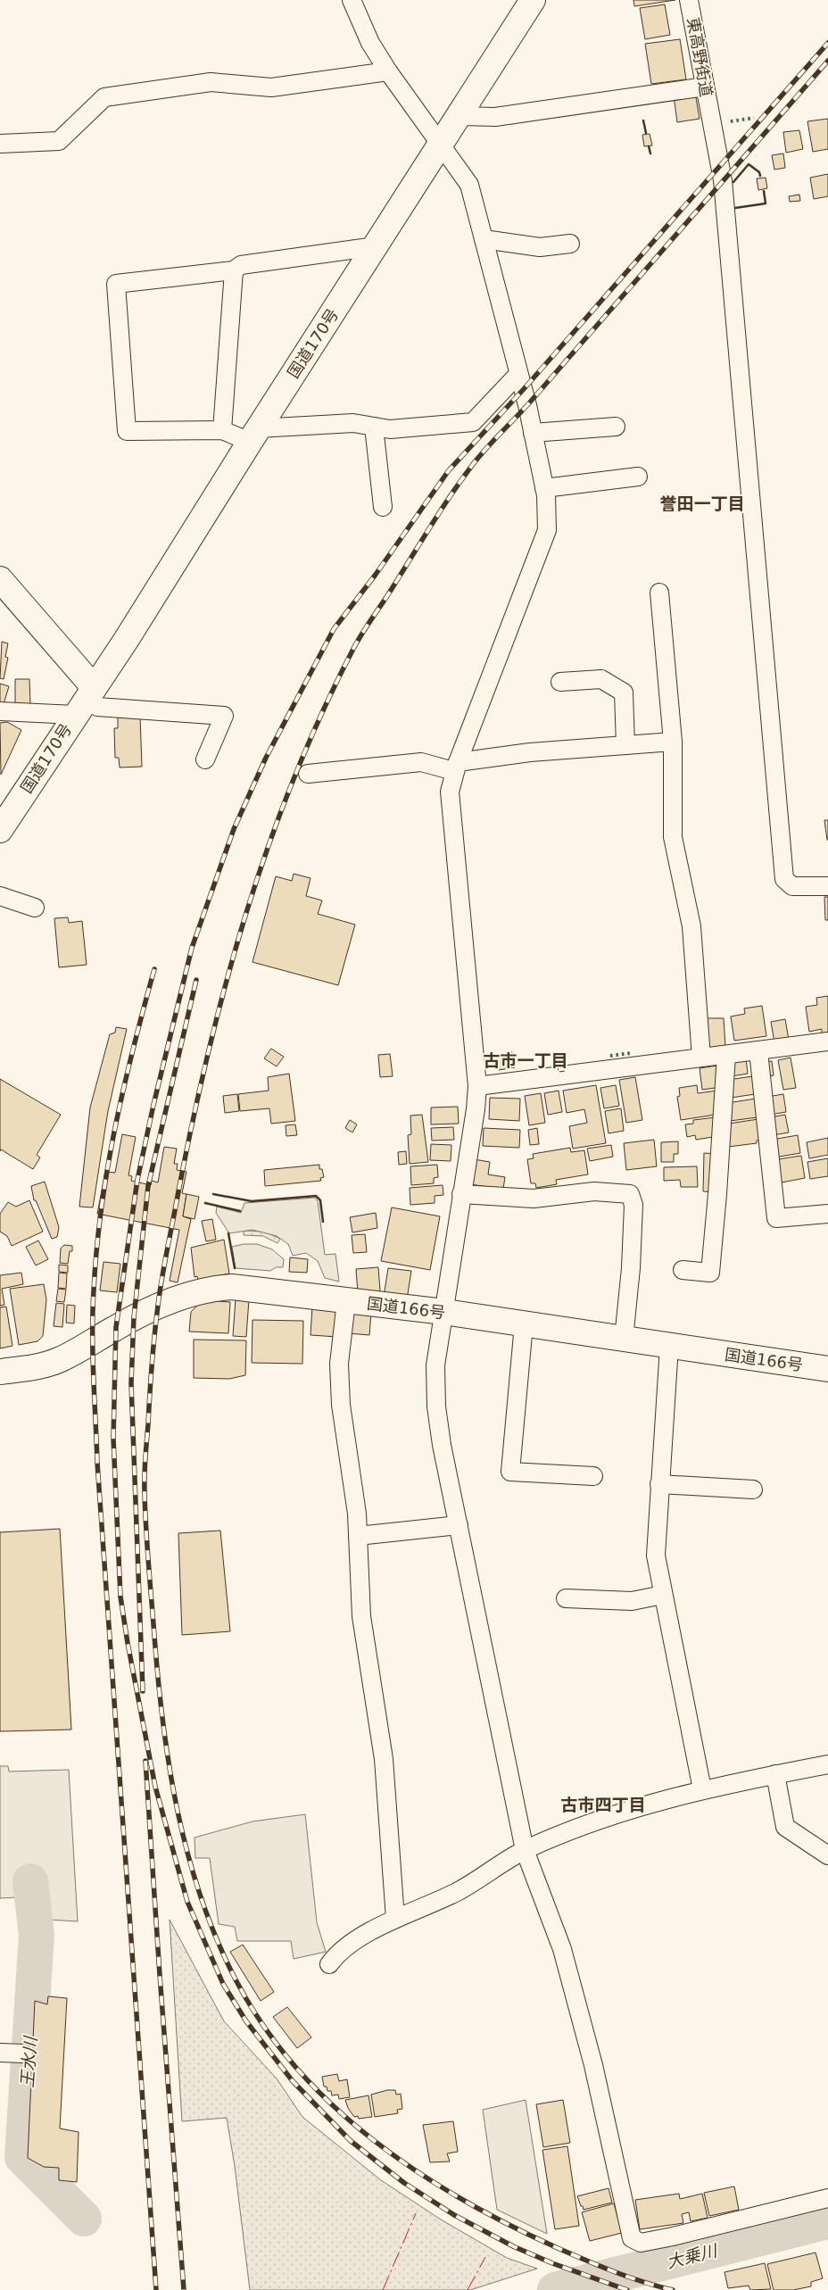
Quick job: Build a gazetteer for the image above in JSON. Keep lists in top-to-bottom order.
{
  "streets": {
    "highway": ["国道170号", "国道166号"],
    "street": ["東高野街道"]
  },
  "districts": ["誉田一丁目", "古市一丁目", "古市四丁目"],
  "water": ["王水川", "大乗川"]
}
